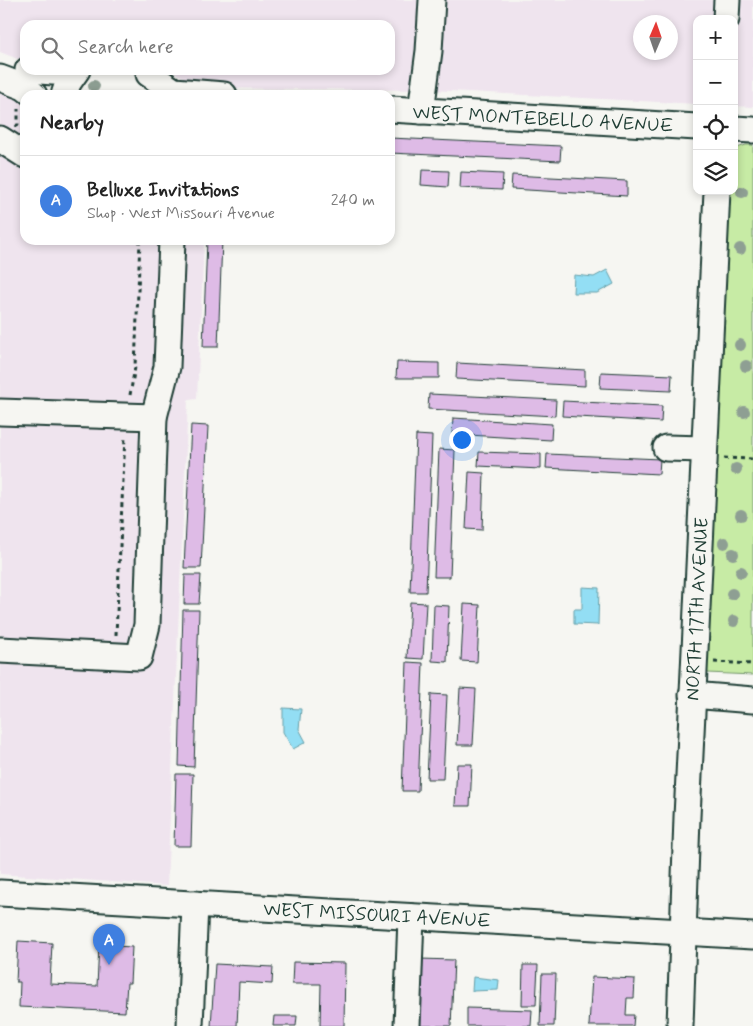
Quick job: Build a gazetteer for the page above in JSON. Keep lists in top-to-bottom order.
{
  "streets": {
    "street": ["WEST MONTEBELLO AVENUE", "NORTH 17TH AVENUE", "WEST MISSOURI AVENUE"]
  },
  "crossings": [
    ["NORTH 17TH AVENUE", "WEST MISSOURI AVENUE"]
  ],
  "north": "top",
  "page": {
    "map_buttons": ["+", "−"],
    "search": "Search here",
    "heading": "Nearby",
    "list": [
      {
        "mark": "A",
        "name": "Belluxe Invitations",
        "note": "Shop · West Missouri Avenue",
        "value": "240 m"
      }
    ],
    "pins": "A"
  }
}
